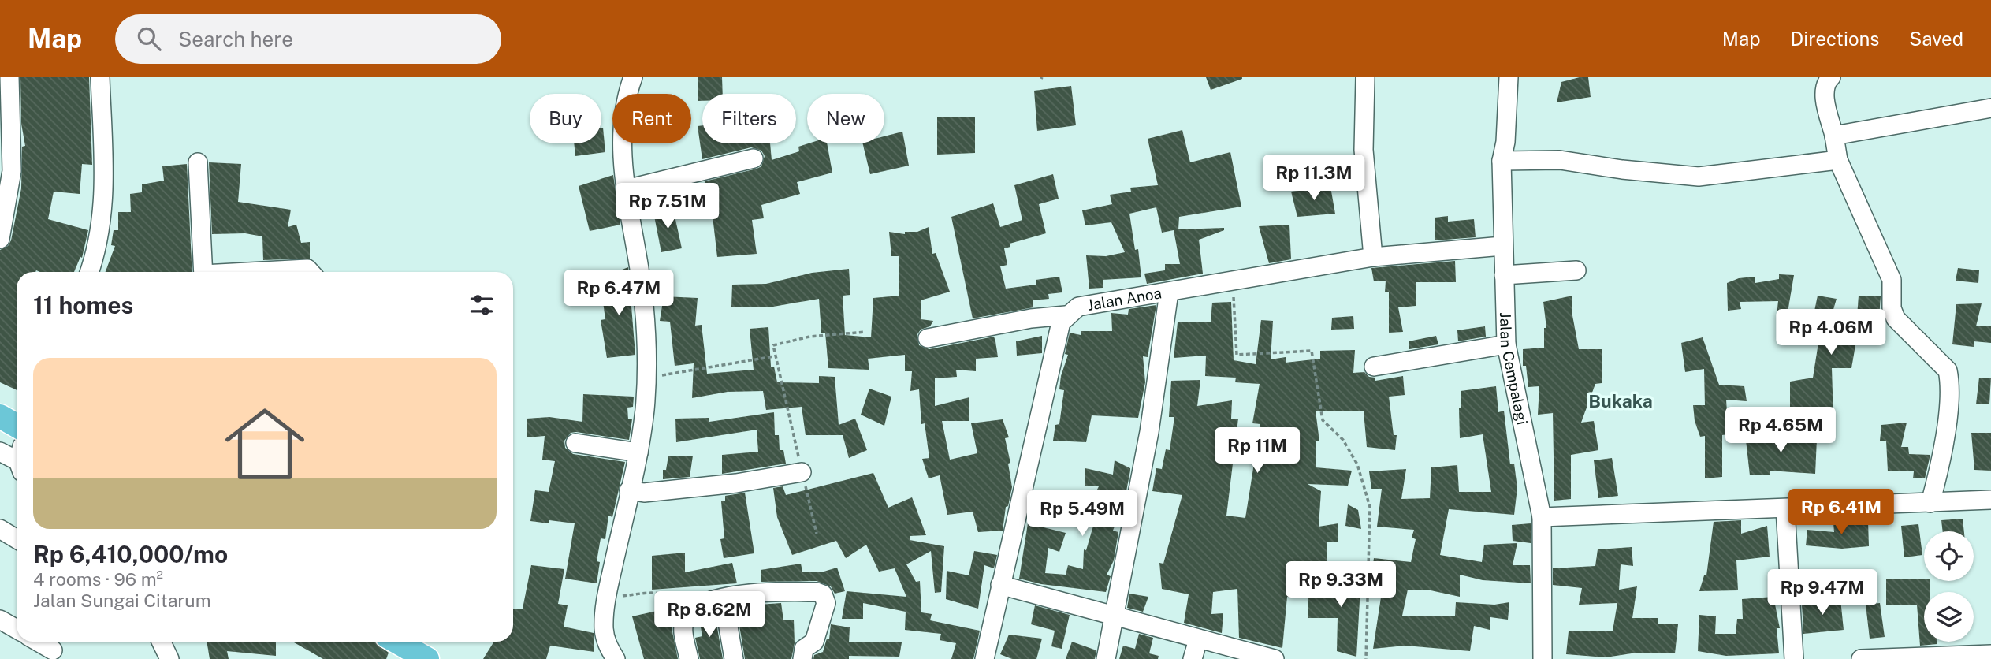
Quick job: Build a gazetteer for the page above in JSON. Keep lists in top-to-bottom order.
{
  "streets": {
    "street": ["Jalan Anoa", "Jalan Cempalagi"]
  },
  "crossings": [
    ["Jalan Anoa", "Jalan Cempalagi"]
  ],
  "districts": ["Bukaka"],
  "page": {
    "header": "Map",
    "search": "Search here",
    "nav": ["Map", "Directions", "Saved"],
    "chip": [
      "Buy",
      "Rent",
      "Filters",
      "New"
    ],
    "price": [
      "Rp 11.3M",
      "Rp 7.51M",
      "Rp 6.47M",
      "Rp 4.06M",
      "Rp 4.65M",
      "Rp 11M",
      "Rp 6.41M",
      "Rp 5.49M",
      "Rp 9.33M",
      "Rp 9.47M",
      "Rp 8.62M"
    ],
    "heading": "11 homes",
    "list": [
      {
        "name": "Rp 6,410,000/mo",
        "note": "4 rooms · 96 m² · Jalan Sungai Citarum"
      }
    ]
  }
}
